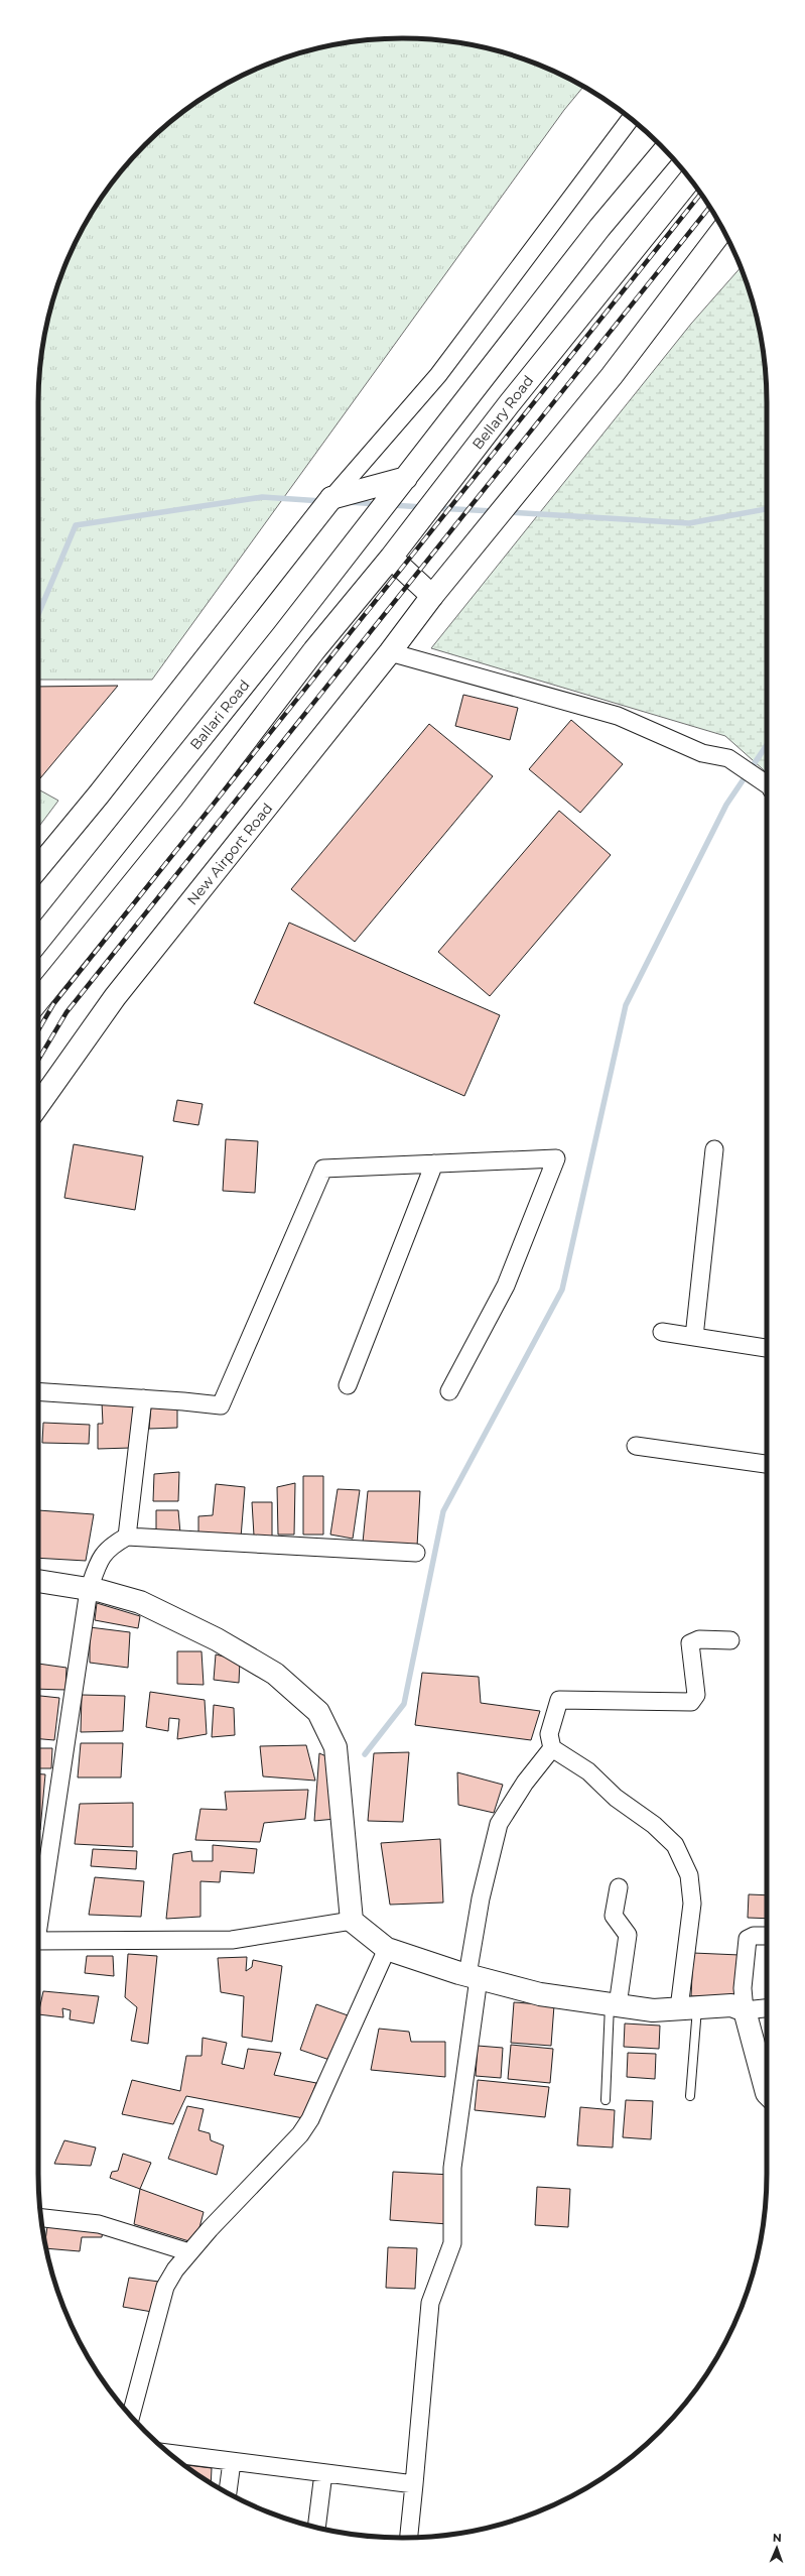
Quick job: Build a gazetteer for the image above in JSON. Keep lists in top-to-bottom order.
{
  "streets": {
    "main road": ["Bellary Road", "Ballari Road", "New Airport Road"]
  },
  "north": "top"
}
